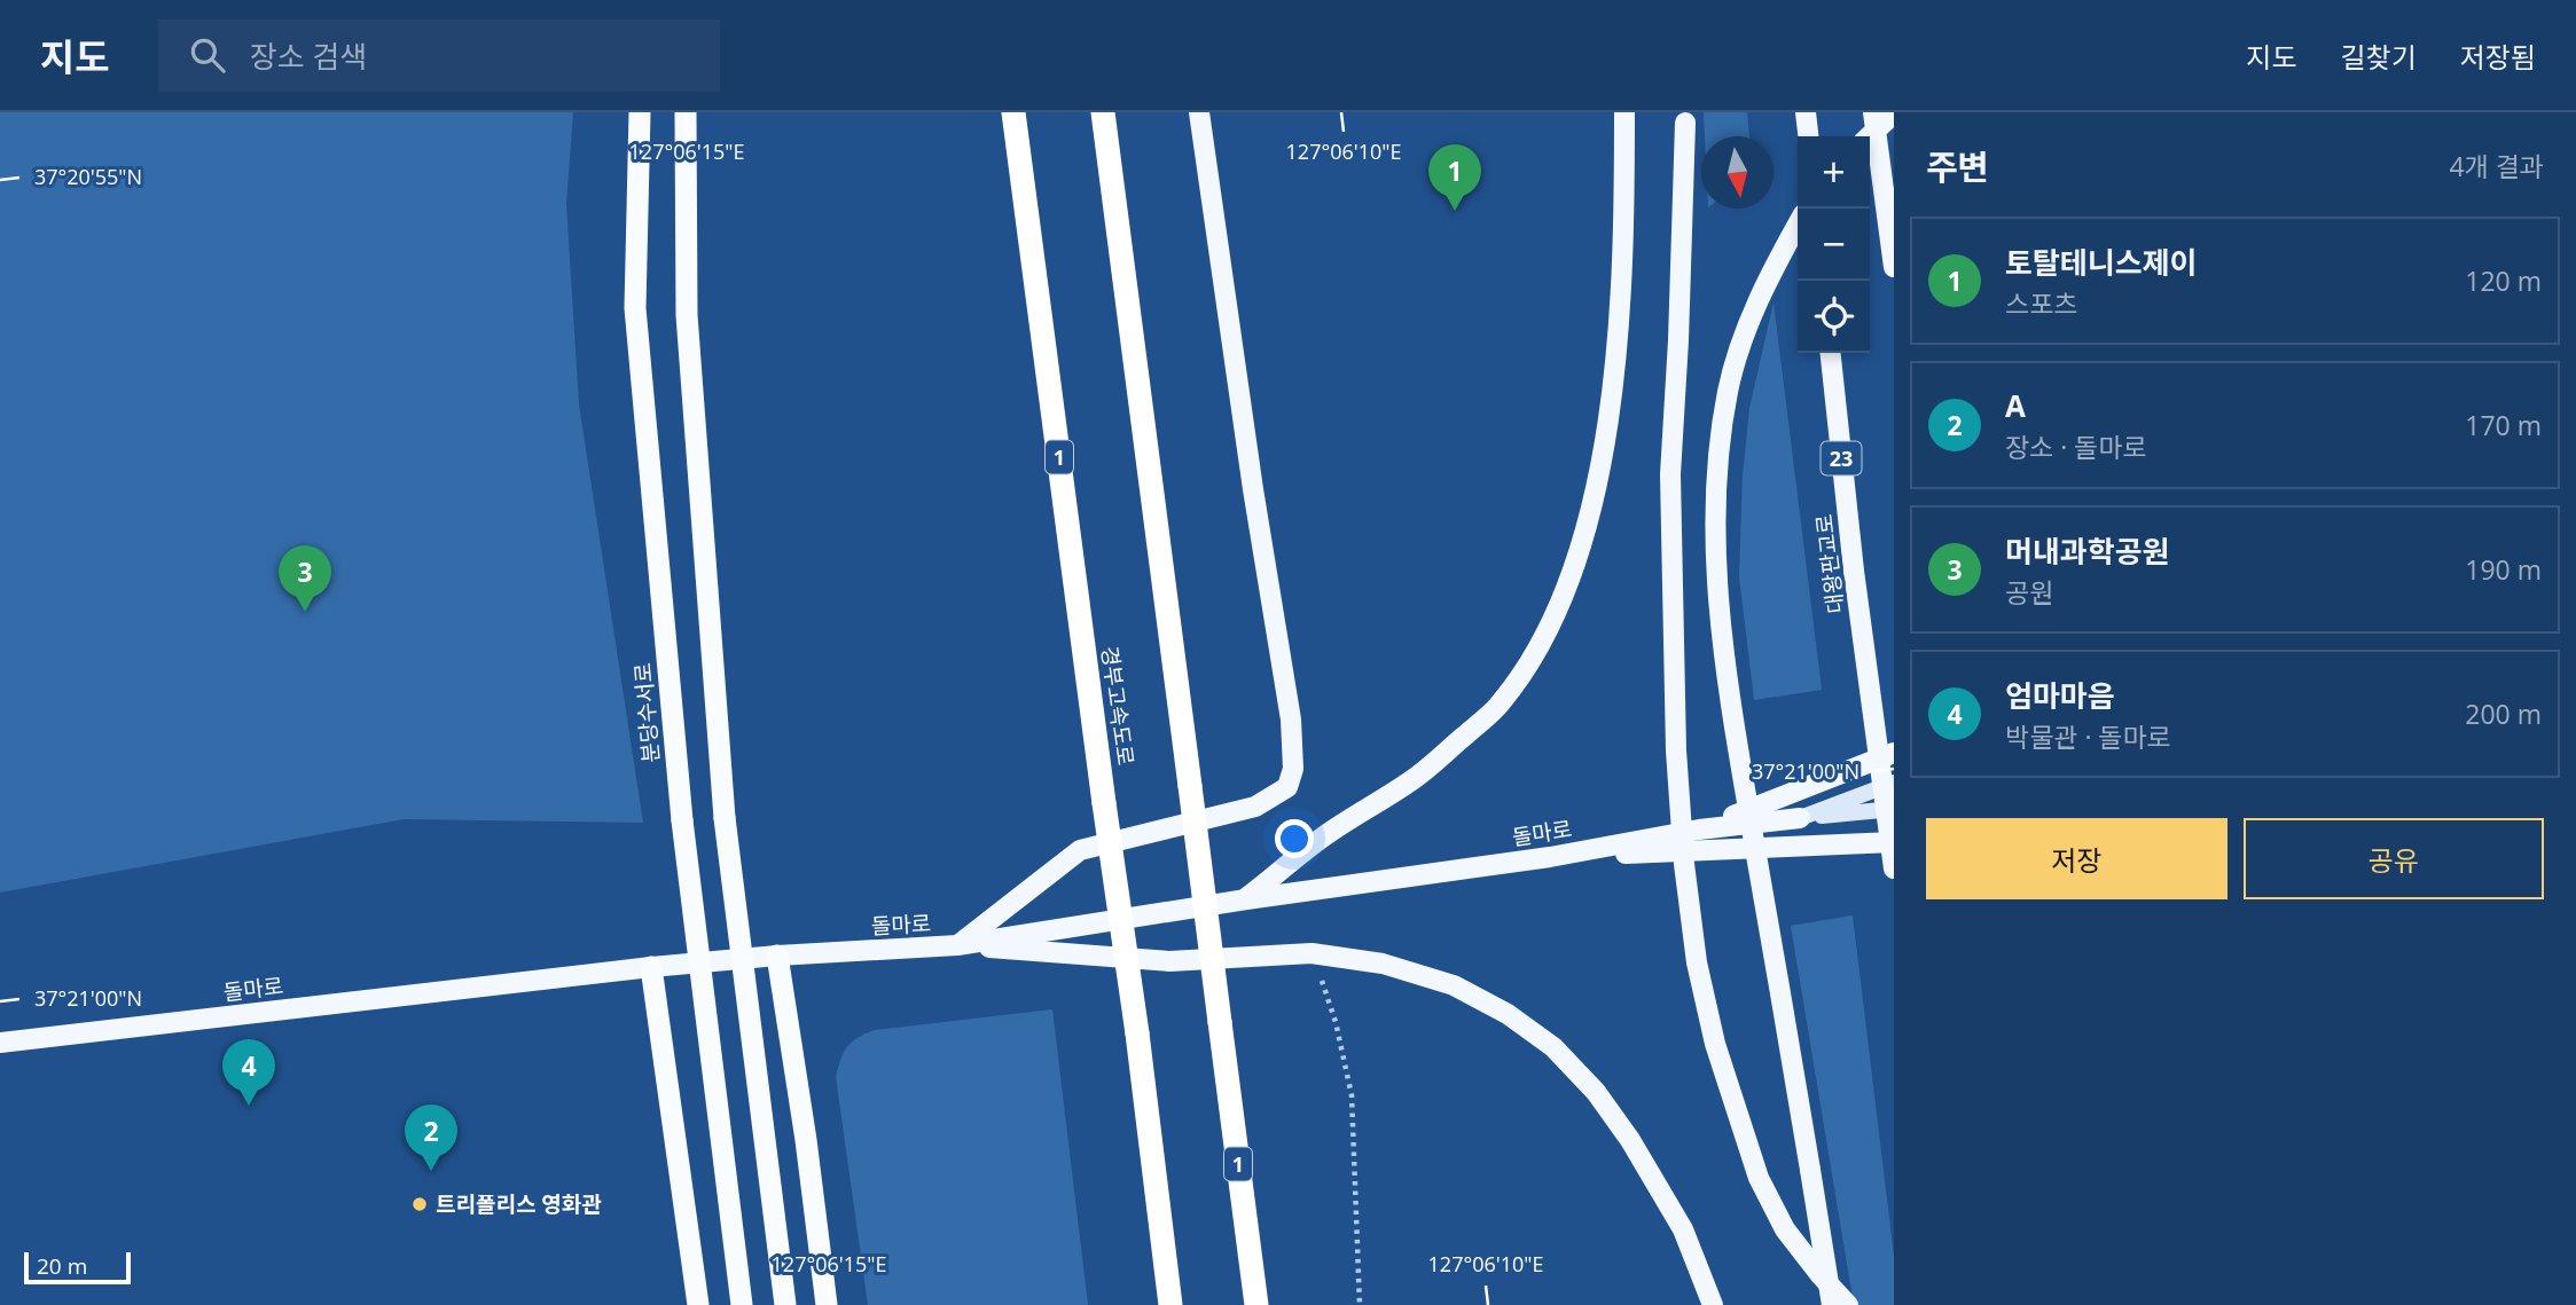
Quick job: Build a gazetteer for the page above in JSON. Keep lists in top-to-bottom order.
{
  "streets": {
    "highway": ["1", "경부고속도로", "분당수서로"],
    "main road": ["23", "대왕판교로", "돌마로"]
  },
  "places": ["트리폴리스 영화관"],
  "scale_bar": "20 m",
  "north": "bottom",
  "page": {
    "header": "지도",
    "search": "장소 검색",
    "nav": ["지도", "길찾기", "저장됨"],
    "heading": ["주변", "4개 결과"],
    "map_buttons": ["+", "−"],
    "pins": [
      "1",
      "3",
      "4",
      "2"
    ],
    "list": [
      {
        "mark": "1",
        "name": "토탈테니스제이",
        "note": "스포츠",
        "value": "120 m"
      },
      {
        "mark": "2",
        "name": "A",
        "note": "장소 · 돌마로",
        "value": "170 m"
      },
      {
        "mark": "3",
        "name": "머내과학공원",
        "note": "공원",
        "value": "190 m"
      },
      {
        "mark": "4",
        "name": "엄마마음",
        "note": "박물관 · 돌마로",
        "value": "200 m"
      }
    ],
    "buttons": ["저장", "공유"],
    "scale": "20 m"
  },
  "coordinates": [
    "127°06'15\"E",
    "127°06'10\"E",
    "37°20'55\"N",
    "37°21'00\"N"
  ]
}
